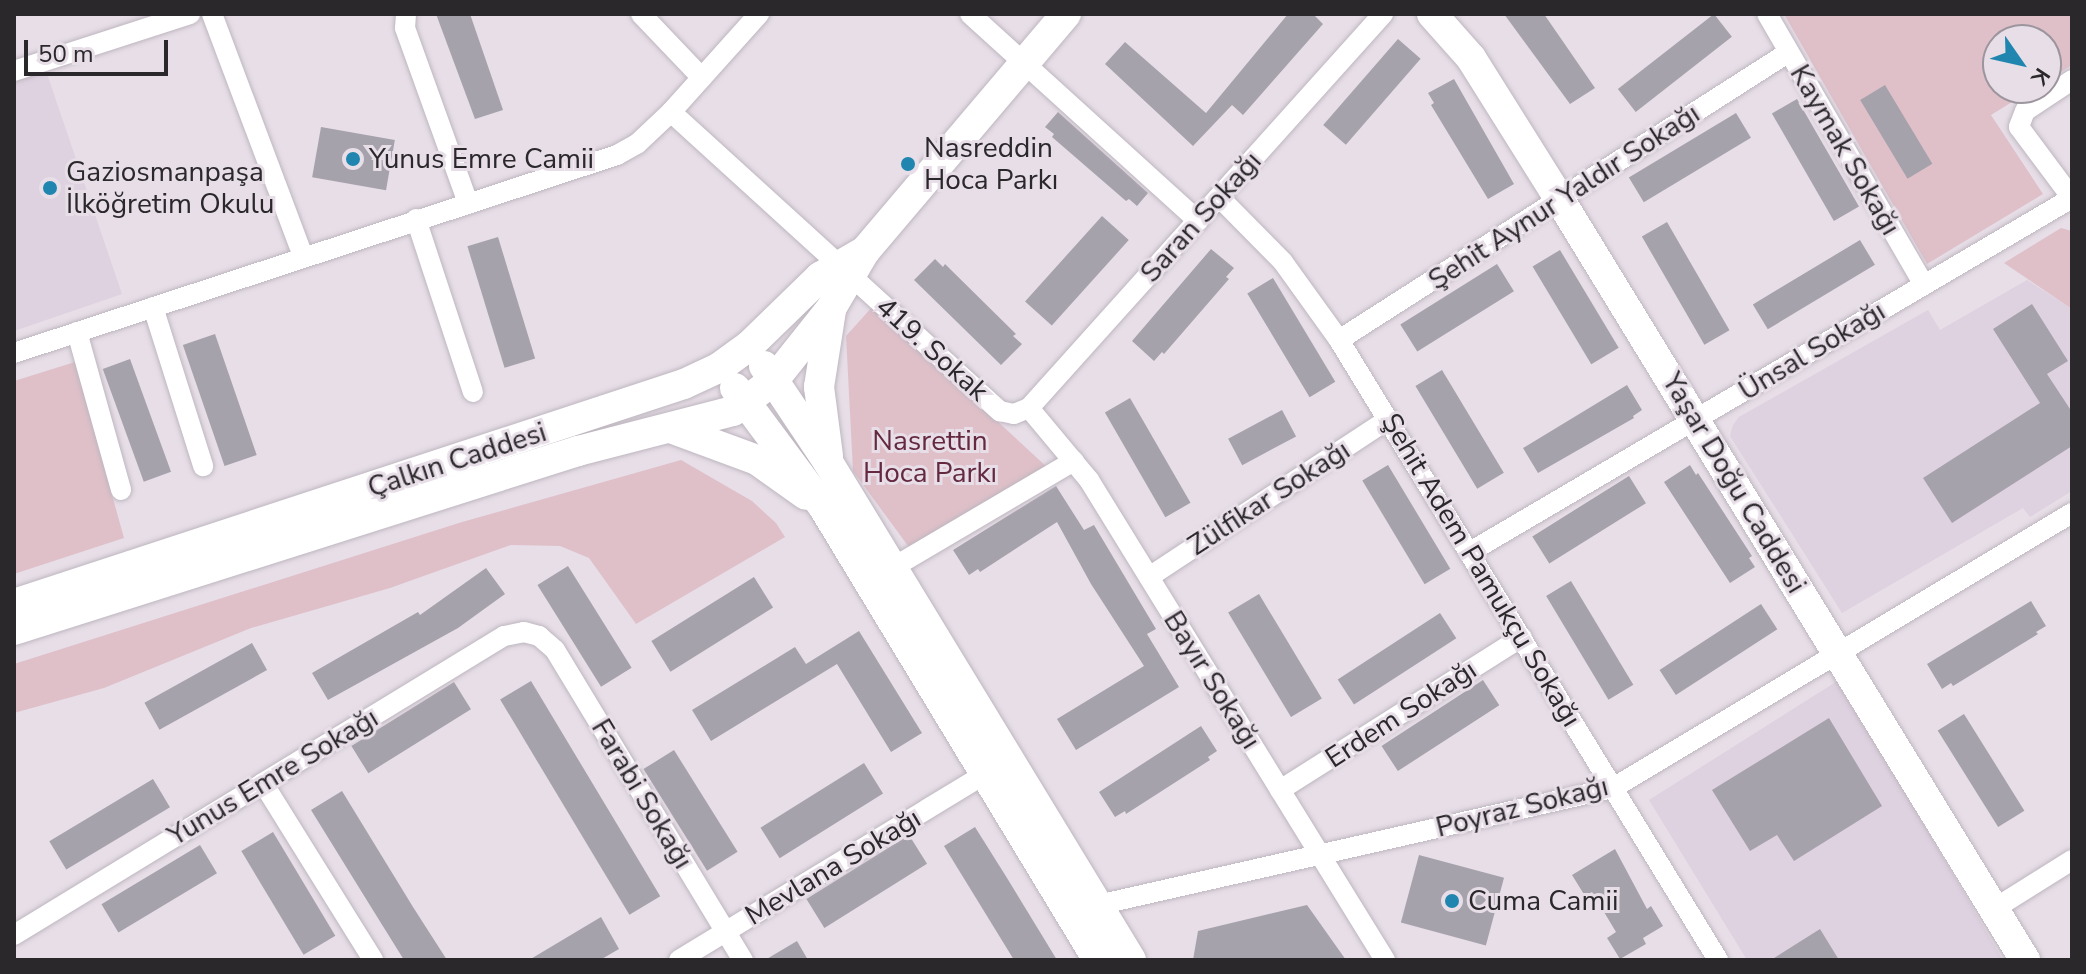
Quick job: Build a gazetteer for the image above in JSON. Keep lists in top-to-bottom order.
{
  "streets": {
    "main road": ["Çalkın Caddesi", "Yaşar Doğu Caddesi"],
    "street": [
      "Kaymak Sokağı",
      "Şehit Aynur Yaldır Sokağı",
      "Saran Sokağı",
      "419. Sokak",
      "Ünsal Sokağı",
      "Zülfikar Sokağı",
      "Şehit Adem Pamukçu Sokağı",
      "Bayır Sokağı",
      "Erdem Sokağı",
      "Yunus Emre Sokağı",
      "Farabi Sokağı",
      "Poyraz Sokağı",
      "Mevlana Sokağı"
    ]
  },
  "crossings": [
    ["Kaymak Sokağı", "Şehit Aynur Yaldır Sokağı"],
    ["Kaymak Sokağı", "Ünsal Sokağı"],
    ["Şehit Aynur Yaldır Sokağı", "Yaşar Doğu Caddesi"],
    ["Şehit Aynur Yaldır Sokağı", "Şehit Adem Pamukçu Sokağı"],
    ["Saran Sokağı", "419. Sokak"],
    ["Saran Sokağı", "Şehit Adem Pamukçu Sokağı"],
    ["Saran Sokağı", "Bayır Sokağı"],
    ["419. Sokak", "Çalkın Caddesi"],
    ["419. Sokak", "Bayır Sokağı"],
    ["Ünsal Sokağı", "Yaşar Doğu Caddesi"],
    ["Ünsal Sokağı", "Şehit Adem Pamukçu Sokağı"],
    ["Yaşar Doğu Caddesi", "Poyraz Sokağı"],
    ["Zülfikar Sokağı", "Şehit Adem Pamukçu Sokağı"],
    ["Zülfikar Sokağı", "Bayır Sokağı"],
    ["Şehit Adem Pamukçu Sokağı", "Erdem Sokağı"],
    ["Şehit Adem Pamukçu Sokağı", "Poyraz Sokağı"],
    ["Bayır Sokağı", "Erdem Sokağı"],
    ["Bayır Sokağı", "Poyraz Sokağı"],
    ["Yunus Emre Sokağı", "Farabi Sokağı"],
    ["Farabi Sokağı", "Mevlana Sokağı"]
  ],
  "parks": ["Nasrettin Hoca Parkı"],
  "places": [
    "Yunus Emre Camii",
    "Nasreddin Hoca Parkı",
    "Gaziosmanpaşa İlköğretim Okulu",
    "Cuma Camii"
  ],
  "scale_bar": "50 m",
  "north": "bottom right"
}
